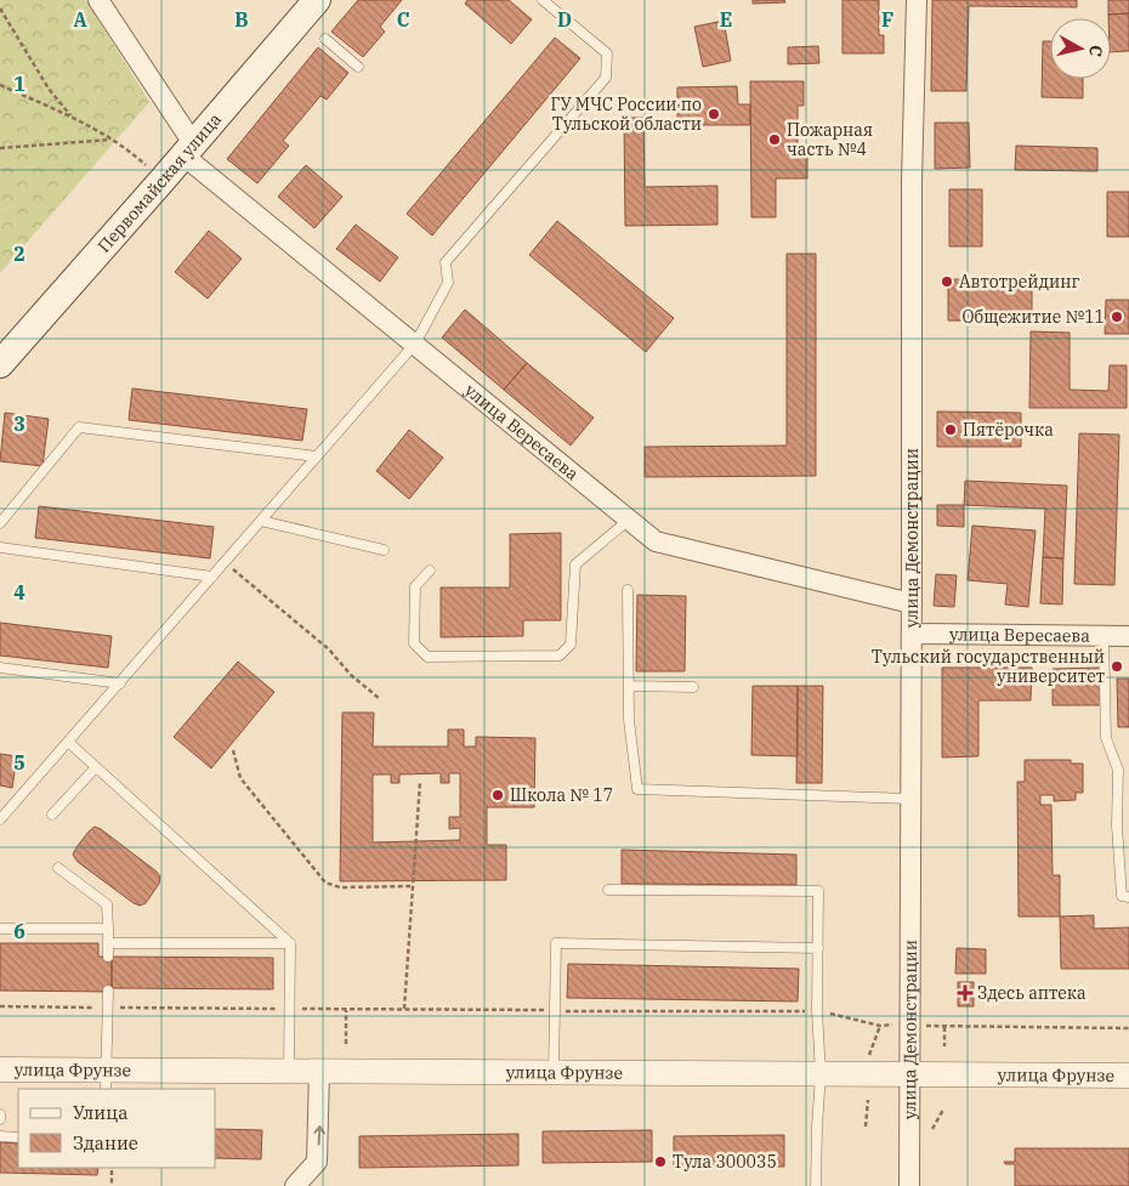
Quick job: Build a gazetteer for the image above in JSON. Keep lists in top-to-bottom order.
{
  "streets": {
    "main road": ["Первомайская улица"],
    "street": ["улица Вересаева", "улица Демонстрации", "улица Фрунзе"]
  },
  "crossings": [
    ["Первомайская улица", "улица Вересаева"],
    ["улица Вересаева", "улица Демонстрации"],
    ["улица Демонстрации", "улица Фрунзе"]
  ],
  "places": {
    "other": [
      "ГУ МЧС России по Тульской области",
      "Пожарная часть №4",
      "Автотрейдинг",
      "Общежитие №11",
      "Пятёрочка",
      "Тульский государственный университет",
      "Школа № 17",
      "Тула 300035"
    ],
    "health": ["Здесь аптека"]
  },
  "legend": ["Улица", "Здание"],
  "north": "right",
  "grid": {
    "columns": [
      "A",
      "B",
      "C",
      "D",
      "E",
      "F"
    ],
    "rows": [
      "1",
      "2",
      "3",
      "4",
      "5",
      "6"
    ]
  }
}
